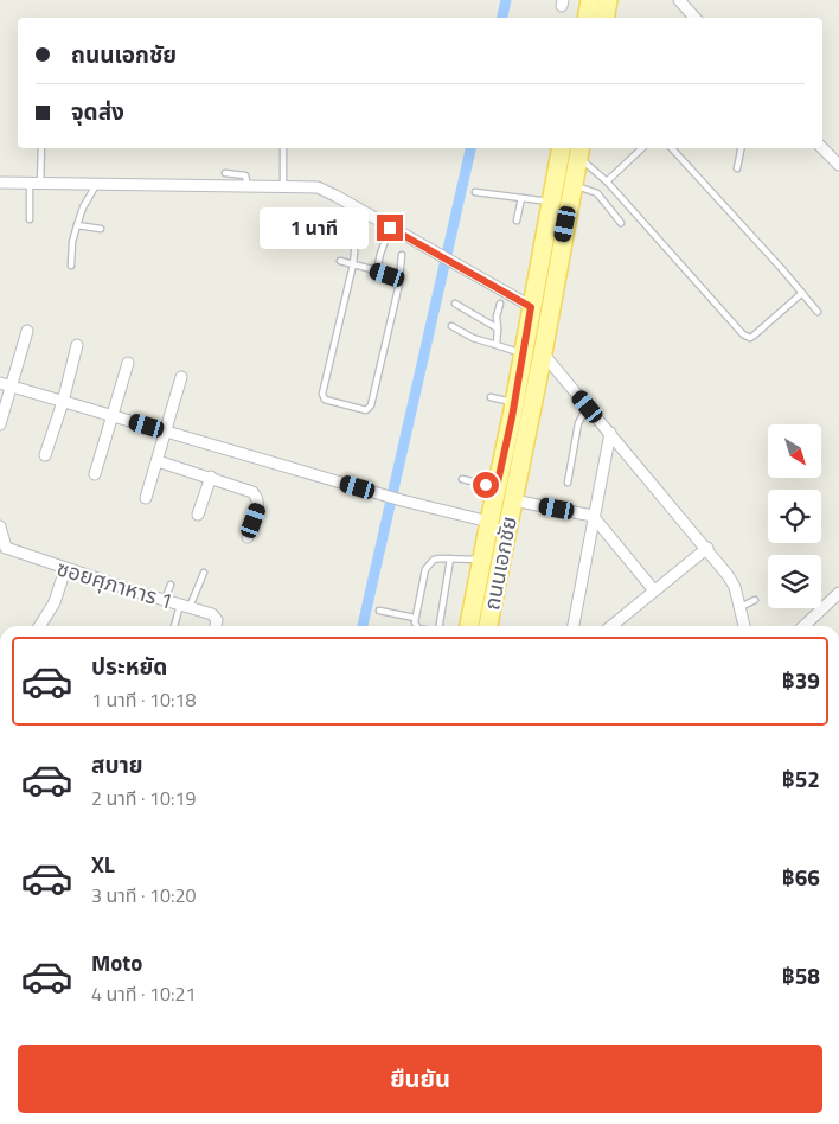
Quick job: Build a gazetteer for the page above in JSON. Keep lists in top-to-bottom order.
{
  "streets": {
    "main road": ["ถนนเอกชัย"],
    "street": ["ซอยศุภาหาร 1"]
  },
  "north": "bottom right",
  "page": {
    "banner": ["ถนนเอกชัย", "จุดส่ง"],
    "bubble": "1 นาที",
    "list": [
      {
        "name": "ประหยัด",
        "note": "1 นาที · 10:18",
        "value": "฿39"
      },
      {
        "name": "สบาย",
        "note": "2 นาที · 10:19",
        "value": "฿52"
      },
      {
        "name": "XL",
        "note": "3 นาที · 10:20",
        "value": "฿66"
      },
      {
        "name": "Moto",
        "note": "4 นาที · 10:21",
        "value": "฿58"
      }
    ],
    "buttons": "ยืนยัน"
  }
}
